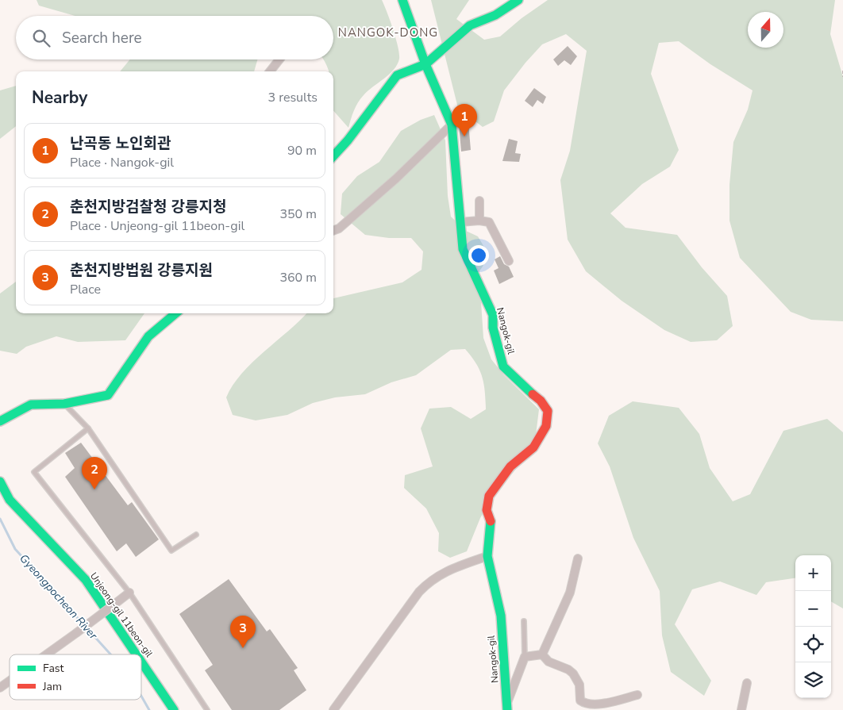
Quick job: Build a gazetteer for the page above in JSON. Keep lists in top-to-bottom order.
{
  "streets": {
    "street": ["Nangok-gil", "Unjeong-gil 11beon-gil"]
  },
  "districts": ["NANGOK-DONG"],
  "water": ["Gyeongpocheon River"],
  "legend": ["Fast", "Jam"],
  "north": "top",
  "page": {
    "search": "Search here",
    "heading": ["Nearby", "3 results"],
    "pins": ["1", "2", "3"],
    "list": [
      {
        "mark": "1",
        "name": "난곡동 노인회관",
        "note": "Place · Nangok-gil",
        "value": "90 m"
      },
      {
        "mark": "2",
        "name": "춘천지방검찰청 강릉지청",
        "note": "Place · Unjeong-gil 11beon-gil",
        "value": "350 m"
      },
      {
        "mark": "3",
        "name": "춘천지방법원 강릉지원",
        "note": "Place",
        "value": "360 m"
      }
    ],
    "map_buttons": ["+", "−"]
  }
}
